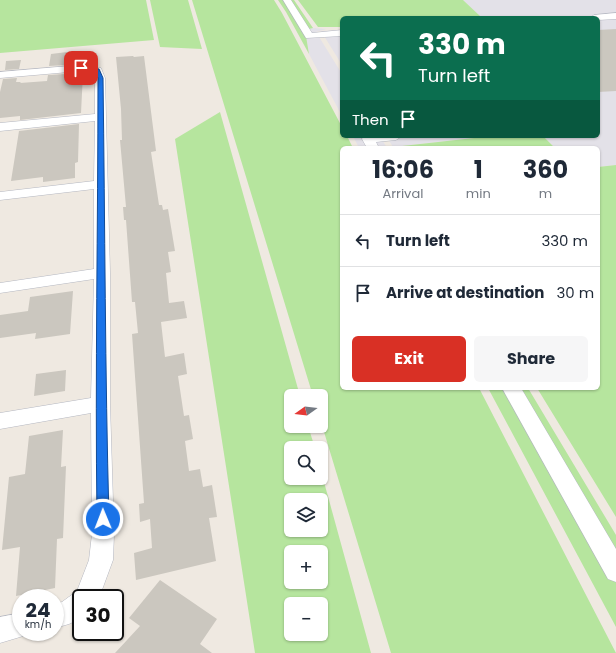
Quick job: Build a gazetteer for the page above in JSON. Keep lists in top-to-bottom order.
{
  "north": "left",
  "page": {
    "turn": ["330 m", "Turn left"],
    "then": "Then",
    "eta": [
      "16:06",
      "Arrival",
      "1",
      "min",
      "360",
      "m"
    ],
    "list": [
      {
        "name": "Turn left",
        "value": "330 m"
      },
      {
        "name": "Arrive at destination",
        "value": "30 m"
      }
    ],
    "buttons": ["Exit", "Share"],
    "map_buttons": ["+", "−"],
    "speed": "24 km/h",
    "limit": "30"
  }
}
